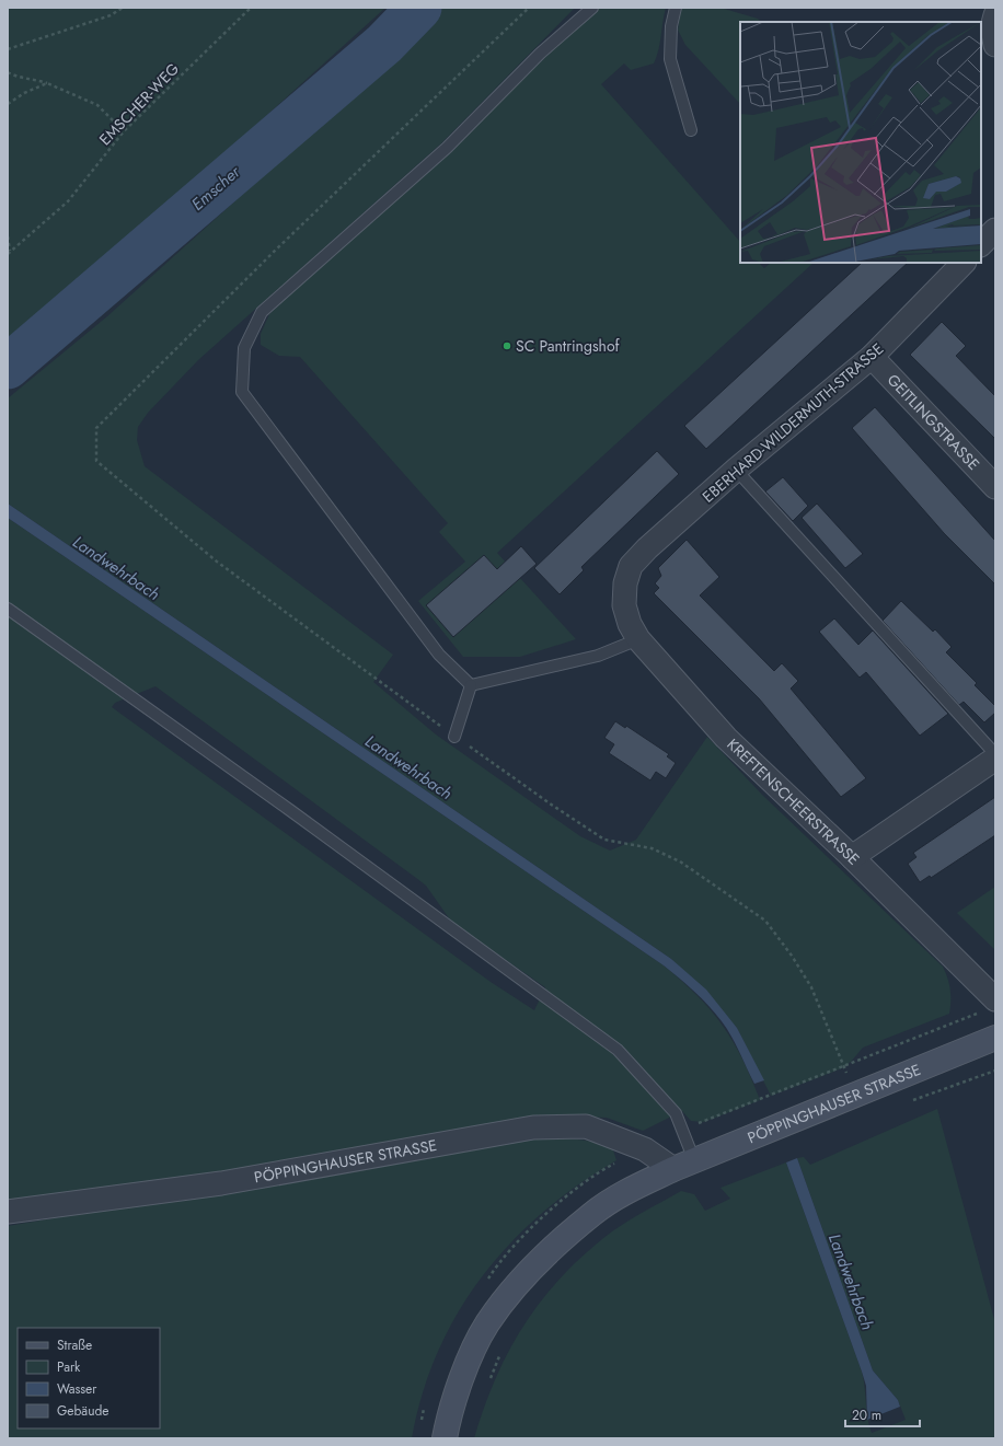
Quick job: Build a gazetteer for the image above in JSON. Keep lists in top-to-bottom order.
{
  "streets": {
    "main road": ["PÖPPINGHAUSER STRASSE"],
    "street": ["GEITLINGSTRASSE", "EBERHARD-WILDERMUTH-STRASSE", "KREFTENSCHEERSTRASSE"],
    "path": ["EMSCHER-WEG"]
  },
  "crossings": [
    ["GEITLINGSTRASSE", "EBERHARD-WILDERMUTH-STRASSE"],
    ["EBERHARD-WILDERMUTH-STRASSE", "KREFTENSCHEERSTRASSE"]
  ],
  "water": ["Emscher", "Landwehrbach"],
  "places": ["SC Pantringshof"],
  "legend": [
    "Straße",
    "Park",
    "Wasser",
    "Gebäude"
  ],
  "scale_bar": "20 m"
}
